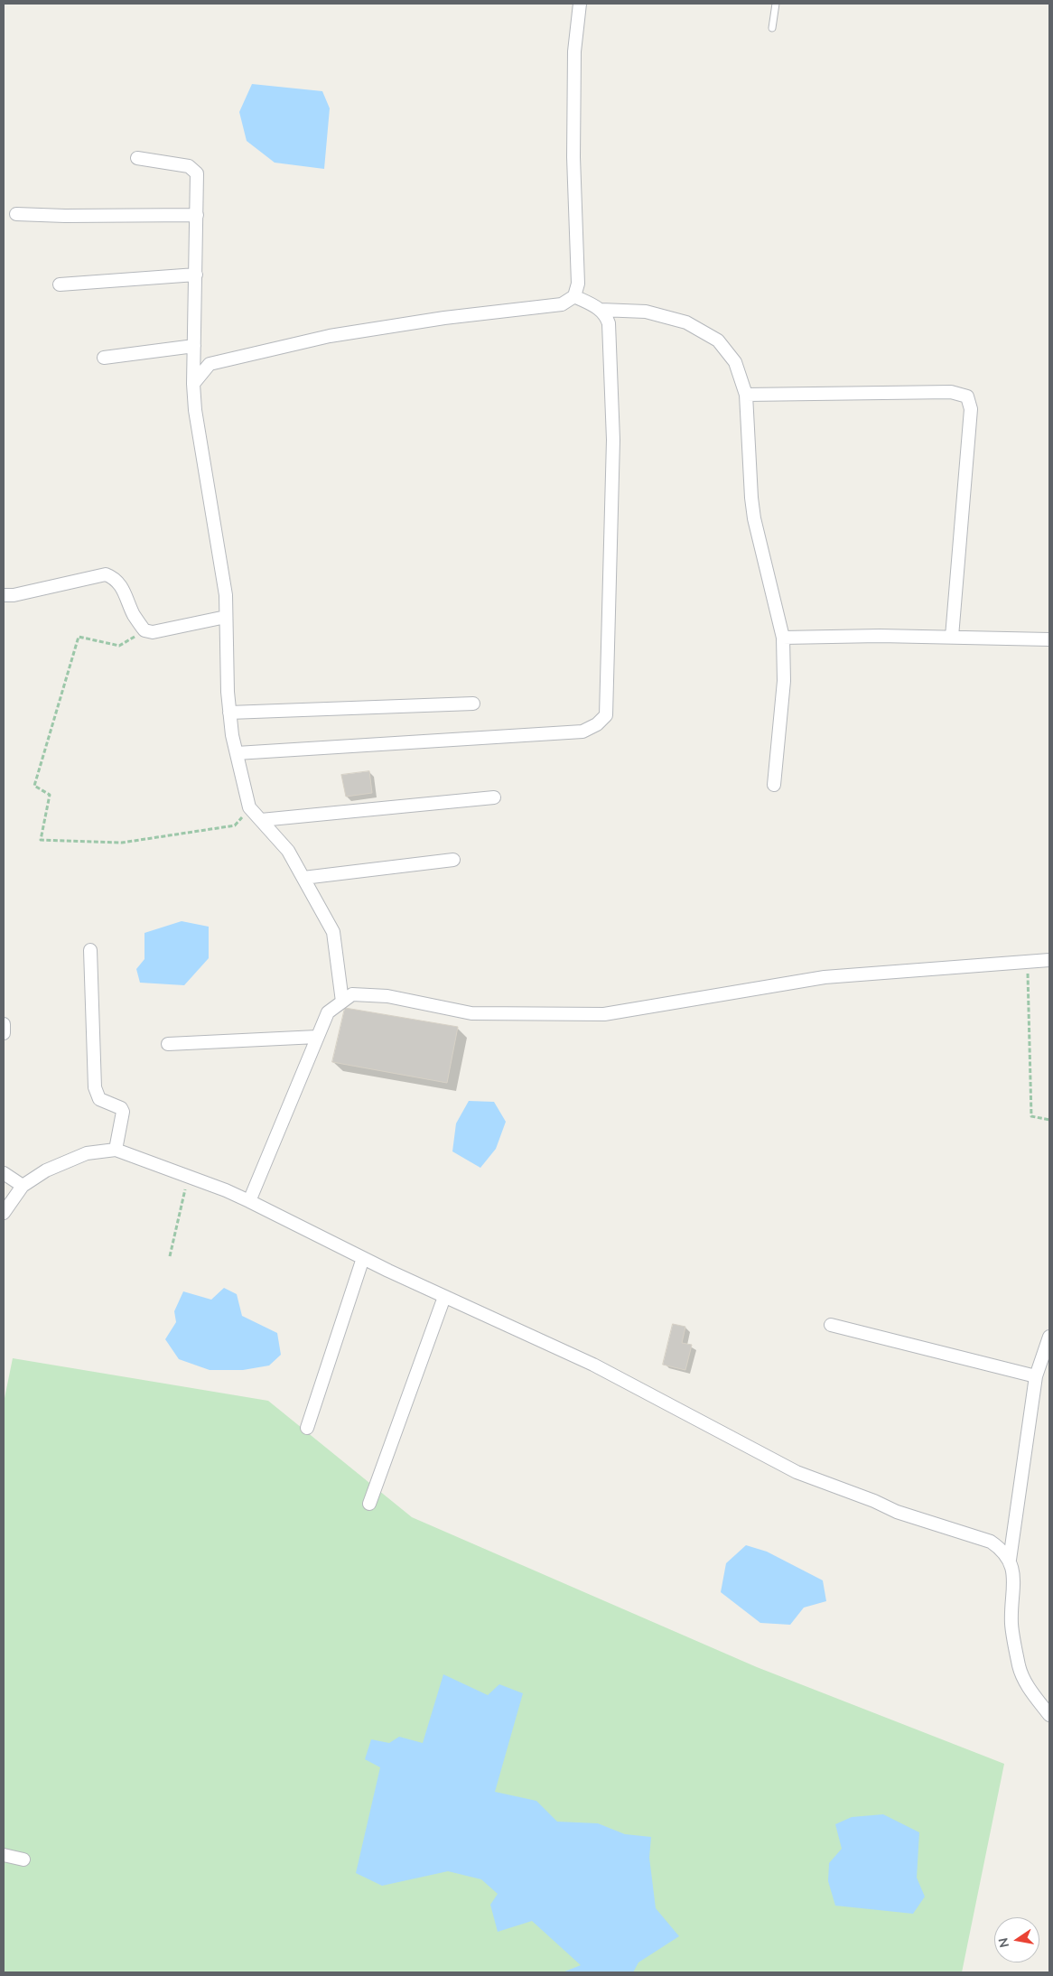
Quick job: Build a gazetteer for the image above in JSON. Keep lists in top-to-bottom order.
{
  "north": "left"
}
